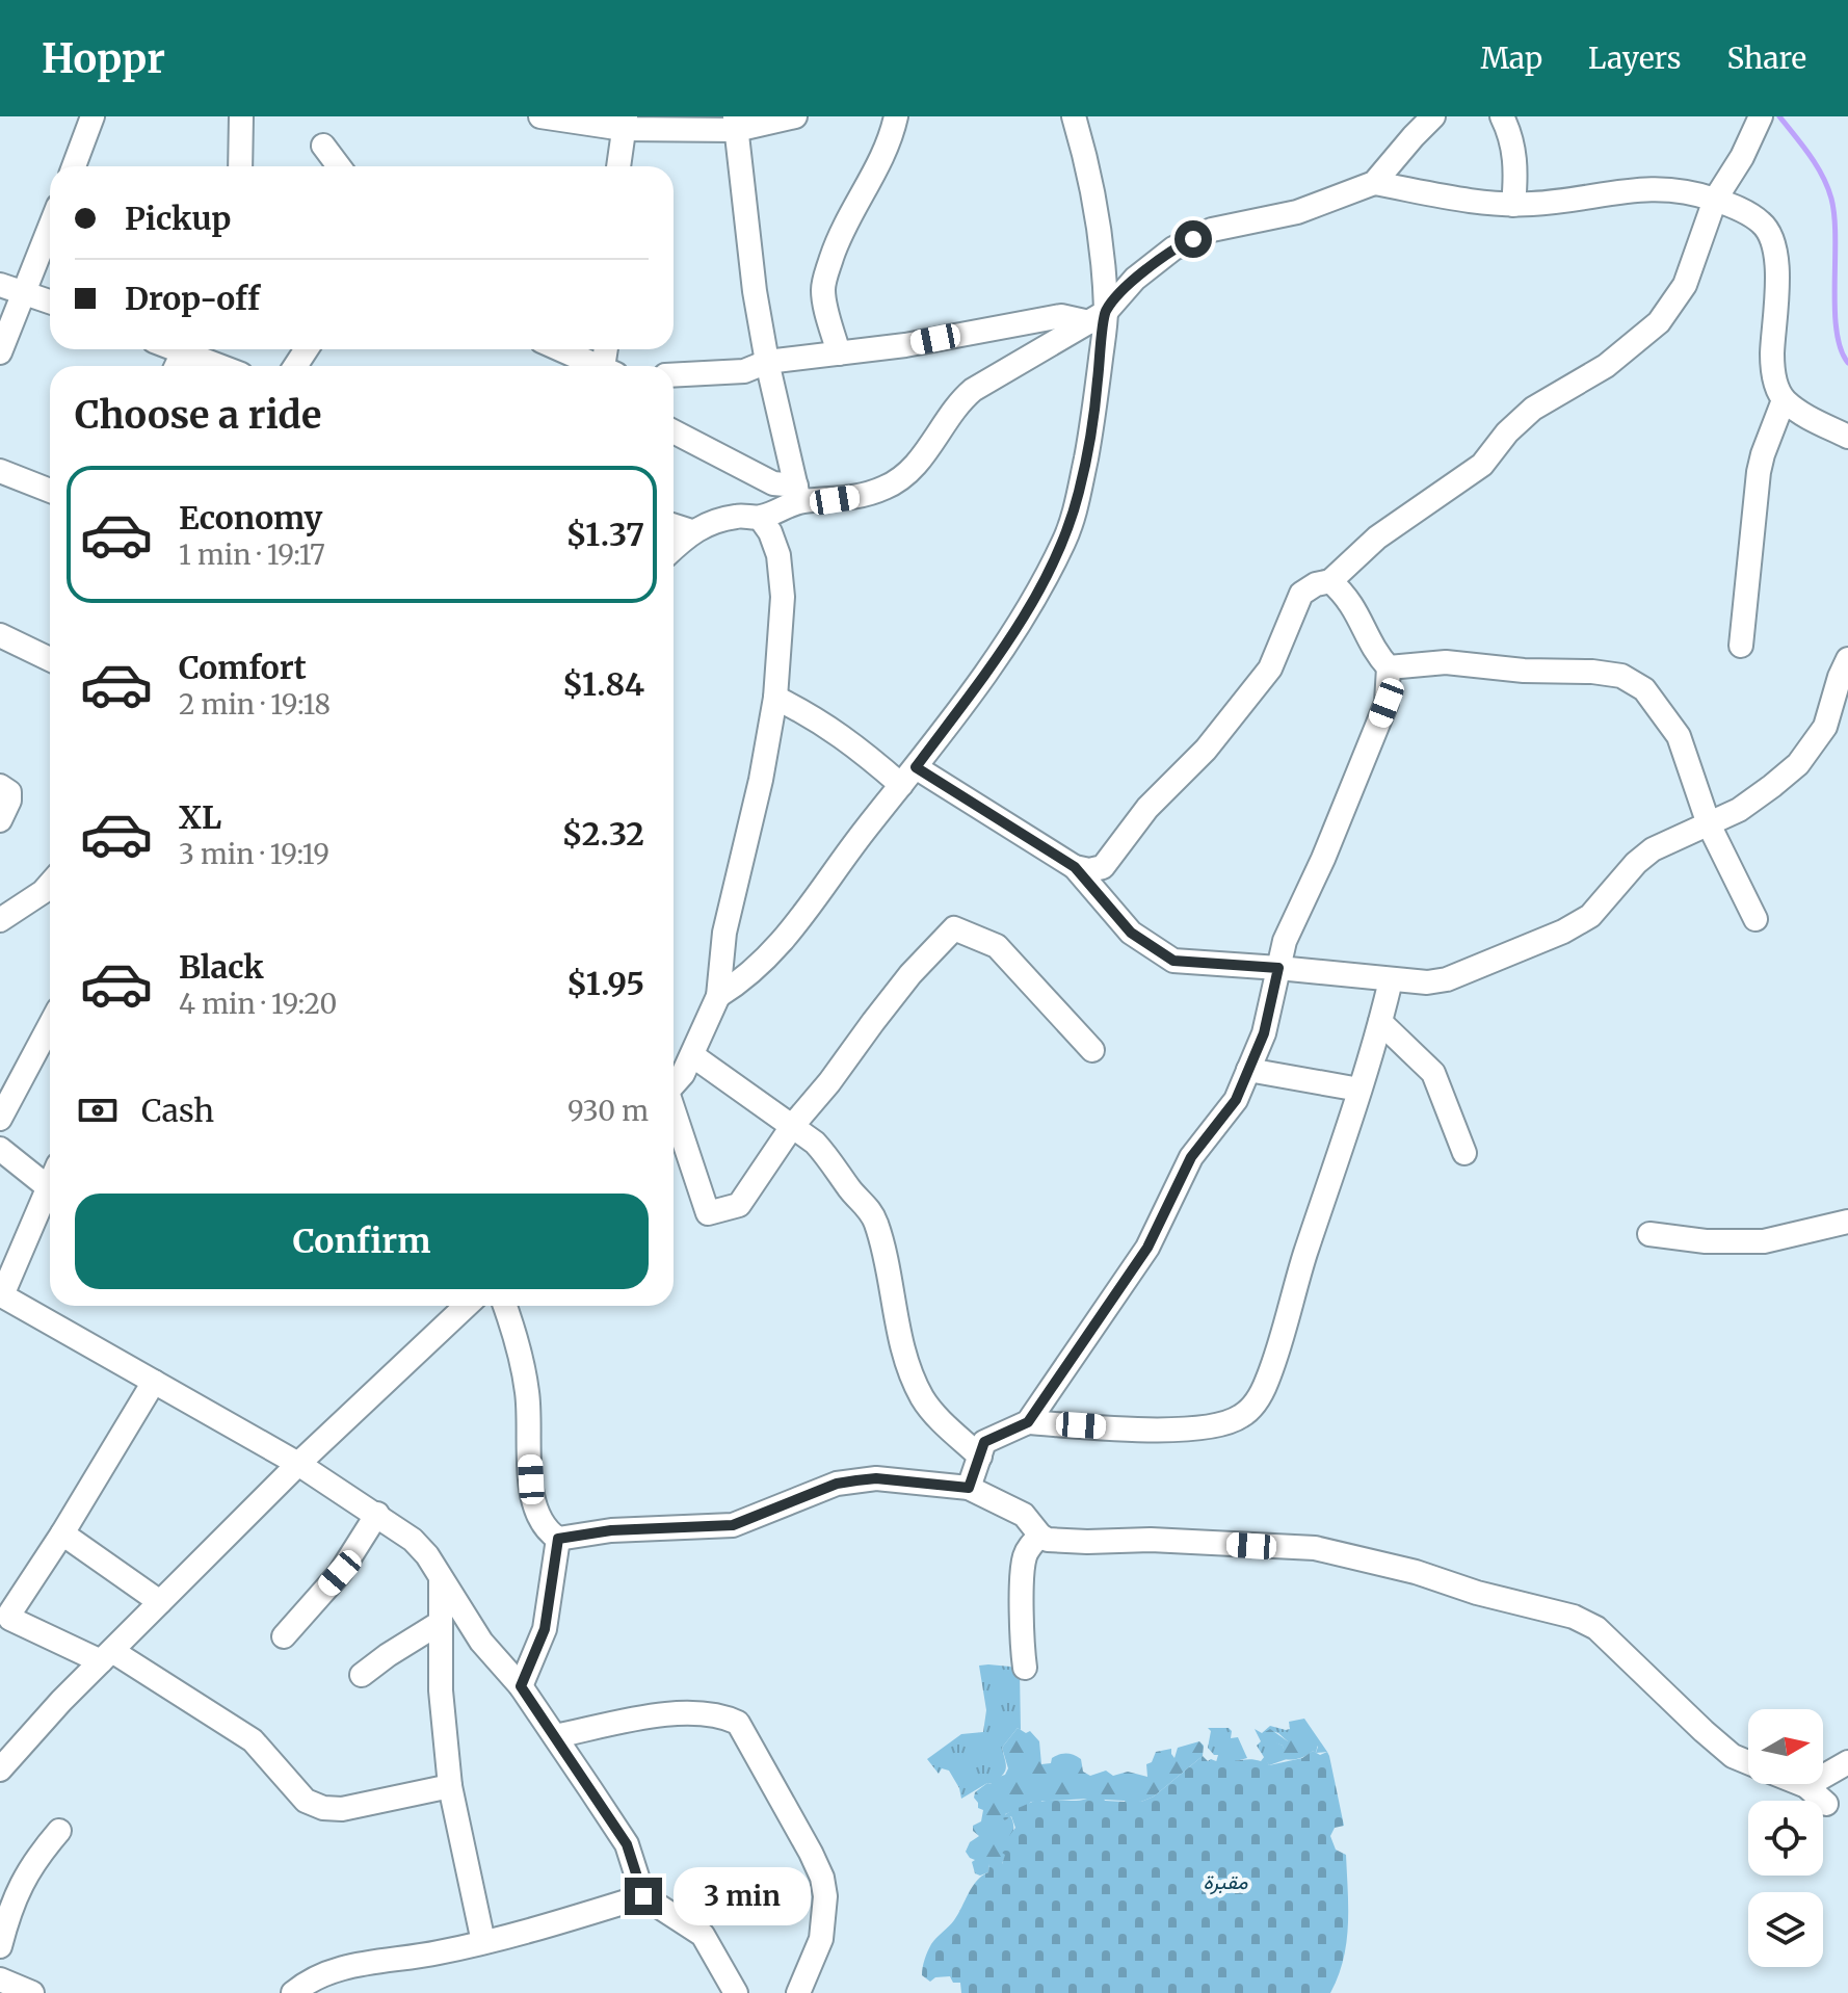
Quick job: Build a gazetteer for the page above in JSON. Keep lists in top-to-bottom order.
{
  "parks": ["مقبرة"],
  "north": "right",
  "page": {
    "header": "Hoppr",
    "nav": ["Map", "Layers", "Share"],
    "banner": ["Pickup", "Drop-off"],
    "heading": "Choose a ride",
    "list": [
      {
        "name": "Economy",
        "note": "1 min · 19:17",
        "value": "$1.37"
      },
      {
        "name": "Comfort",
        "note": "2 min · 19:18",
        "value": "$1.84"
      },
      {
        "name": "XL",
        "note": "3 min · 19:19",
        "value": "$2.32"
      },
      {
        "name": "Black",
        "note": "4 min · 19:20",
        "value": "$1.95"
      }
    ],
    "pay": ["Cash", "930 m"],
    "buttons": "Confirm",
    "bubble": "3 min"
  }
}
